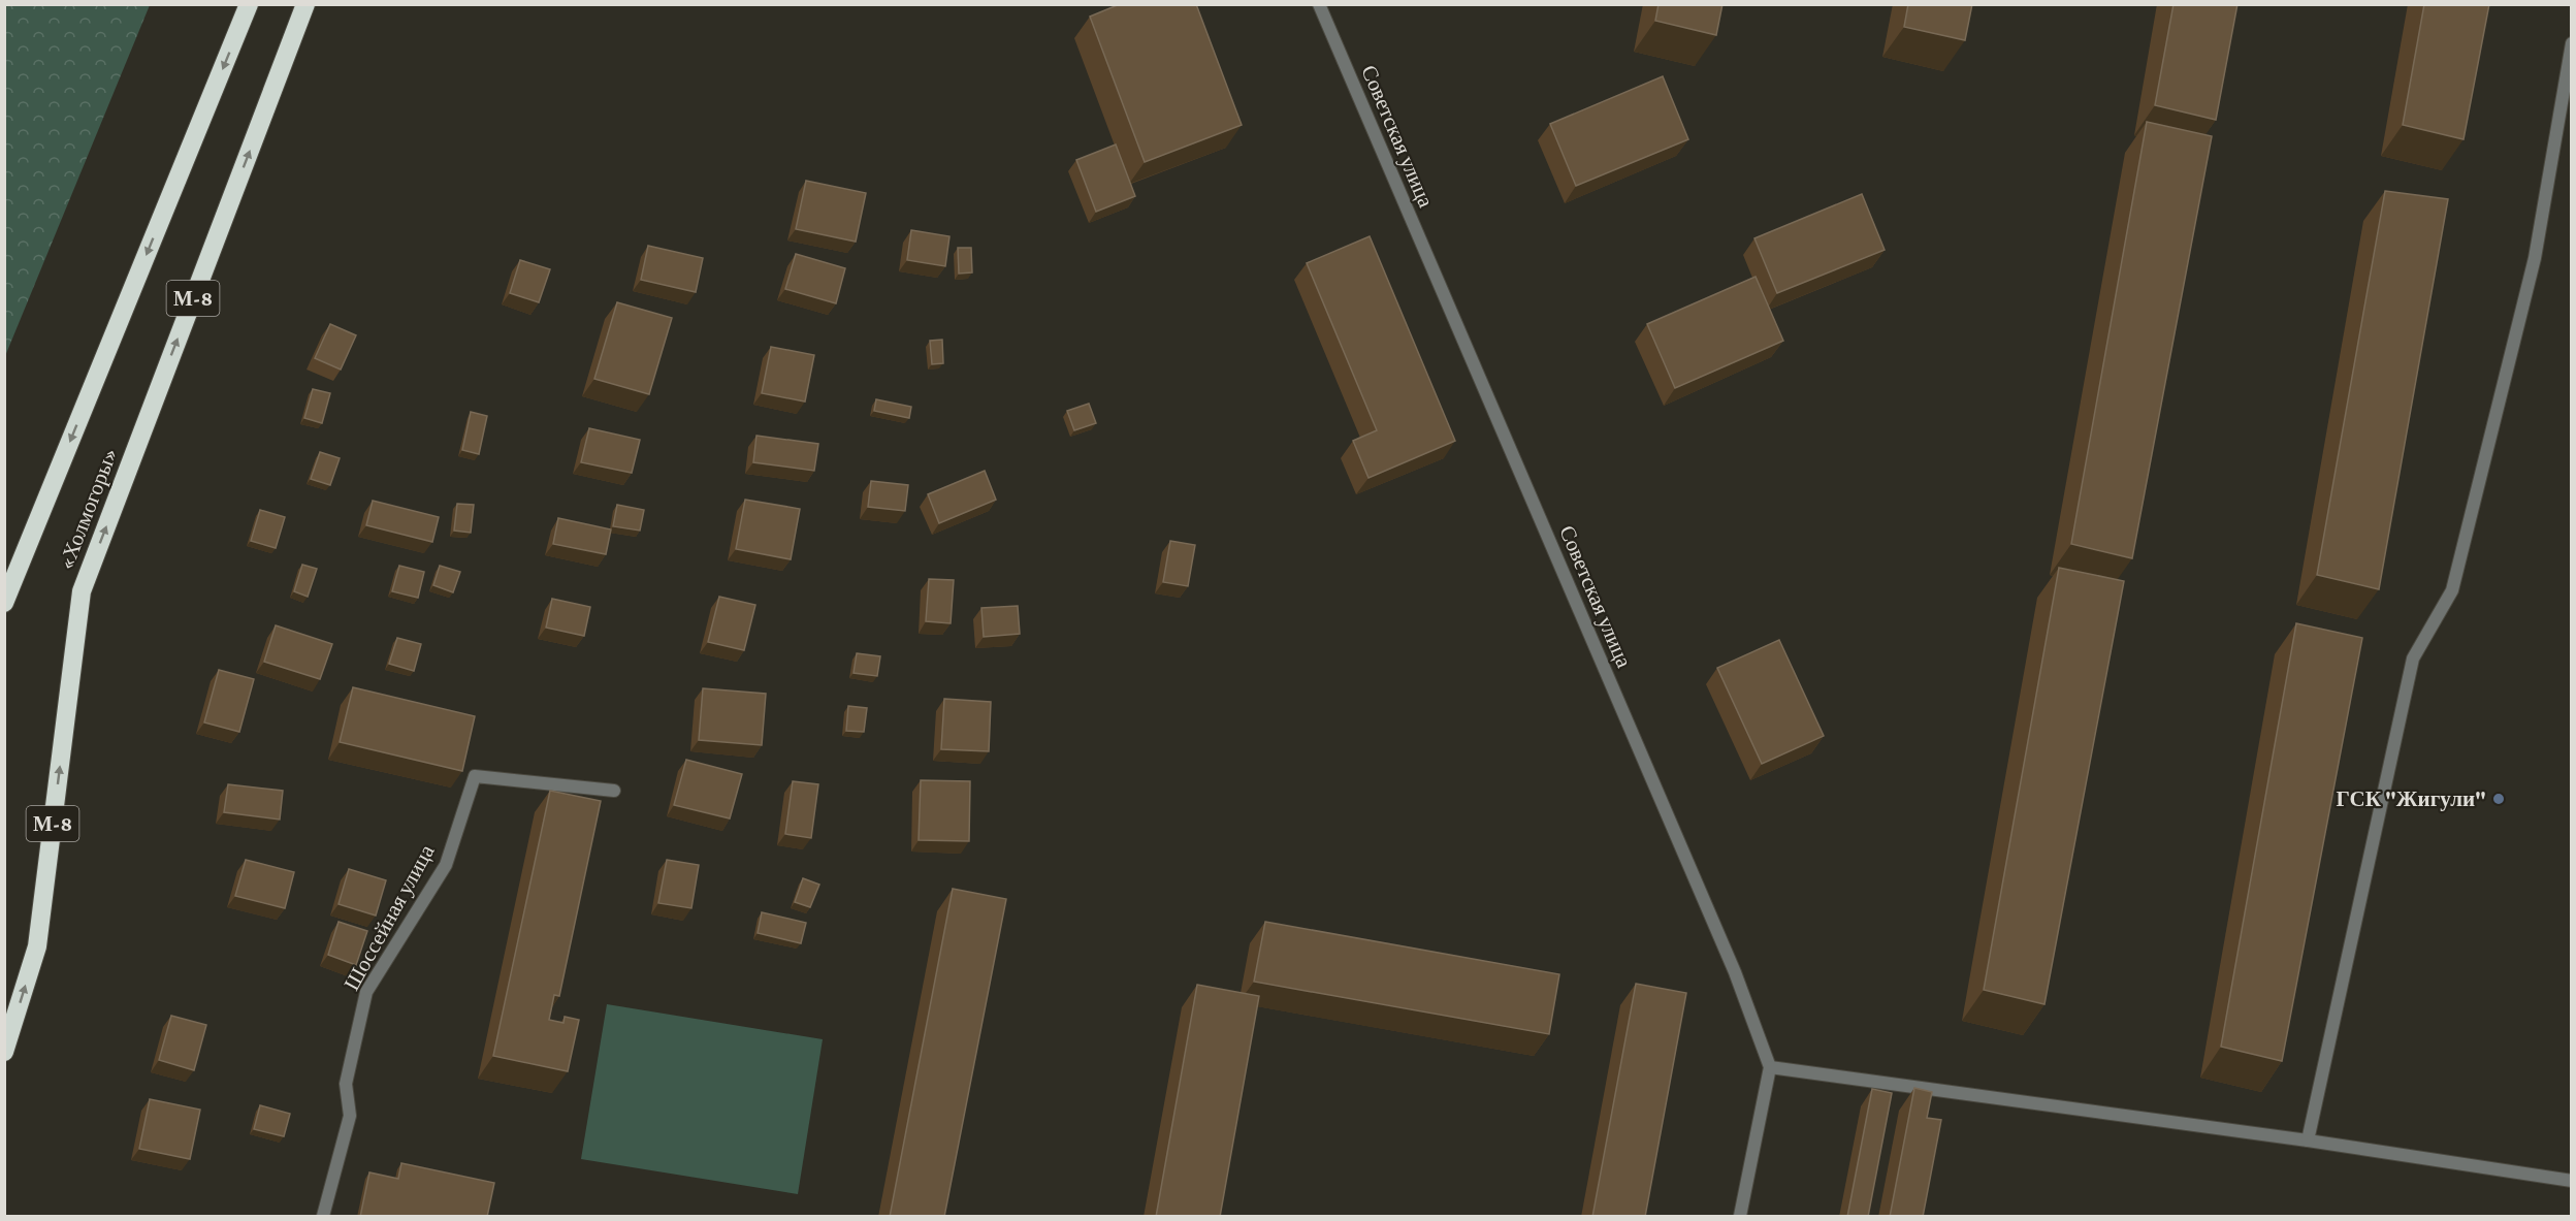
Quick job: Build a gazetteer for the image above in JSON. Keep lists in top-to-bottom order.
{
  "streets": {
    "highway": ["М-8", "«Холмогоры»"],
    "street": ["Советская улица", "Шоссейная улица"]
  },
  "places": ["ГСК \"Жигули\""]
}
